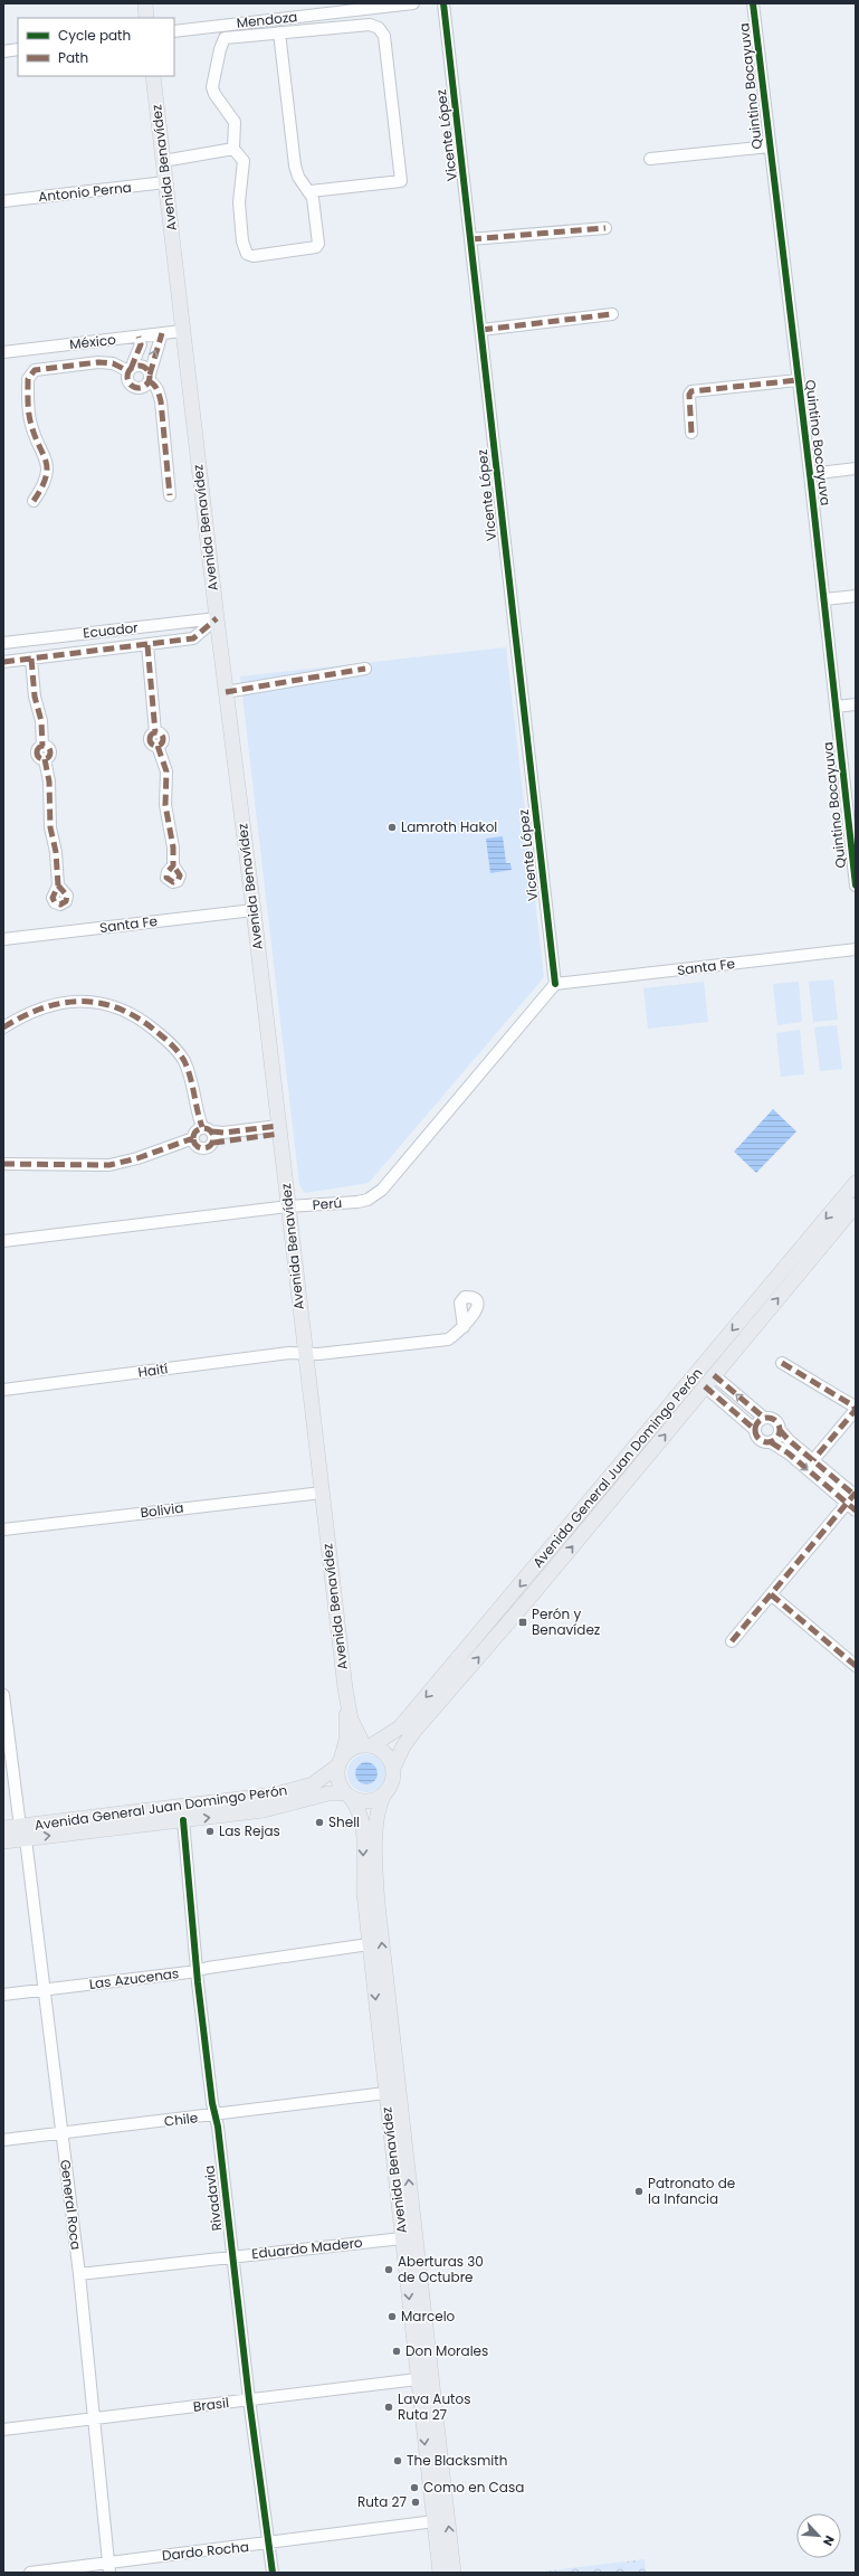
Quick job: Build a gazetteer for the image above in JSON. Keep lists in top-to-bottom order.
{
  "streets": {
    "main road": ["Avenida Benavídez", "Avenida General Juan Domingo Perón"],
    "street": [
      "Mendoza",
      "Quintino Bocayuva",
      "Vicente López",
      "Antonio Perna",
      "México",
      "Ecuador",
      "Santa Fe",
      "Perú",
      "Haití",
      "Bolivia",
      "Las Azucenas",
      "Chile",
      "Rivadavia",
      "General Roca",
      "Eduardo Madero",
      "Brasil",
      "Dardo Rocha"
    ]
  },
  "crossings": [
    ["Vicente López", "Santa Fe"],
    ["Vicente López", "Perú"],
    ["Avenida Benavídez", "Antonio Perna"],
    ["Avenida Benavídez", "México"],
    ["Avenida Benavídez", "Ecuador"],
    ["Avenida Benavídez", "Santa Fe"],
    ["Avenida Benavídez", "Perú"],
    ["Avenida Benavídez", "Haití"],
    ["Avenida Benavídez", "Avenida General Juan Domingo Perón"],
    ["Avenida Benavídez", "Bolivia"],
    ["Avenida Benavídez", "Las Azucenas"],
    ["Avenida Benavídez", "Chile"],
    ["Avenida Benavídez", "Eduardo Madero"],
    ["Avenida Benavídez", "Brasil"],
    ["Avenida Benavídez", "Dardo Rocha"],
    ["Santa Fe", "Perú"],
    ["Avenida General Juan Domingo Perón", "Rivadavia"],
    ["Avenida General Juan Domingo Perón", "General Roca"],
    ["Las Azucenas", "Rivadavia"],
    ["Las Azucenas", "General Roca"],
    ["Chile", "Rivadavia"],
    ["Chile", "General Roca"],
    ["Rivadavia", "Eduardo Madero"],
    ["Rivadavia", "Brasil"],
    ["Rivadavia", "Dardo Rocha"],
    ["General Roca", "Eduardo Madero"],
    ["General Roca", "Brasil"],
    ["General Roca", "Dardo Rocha"]
  ],
  "places": {
    "other": [
      "Lamroth Hakol",
      "Shell",
      "Las Rejas",
      "Patronato de la Infancia",
      "Aberturas 30 de Octubre",
      "Marcelo",
      "Don Morales",
      "Lava Autos Ruta 27",
      "The Blacksmith",
      "Como en Casa",
      "Ruta 27"
    ],
    "transit": ["Perón y Benavídez"]
  },
  "legend": ["Cycle path", "Path"],
  "north": "bottom right"
}
